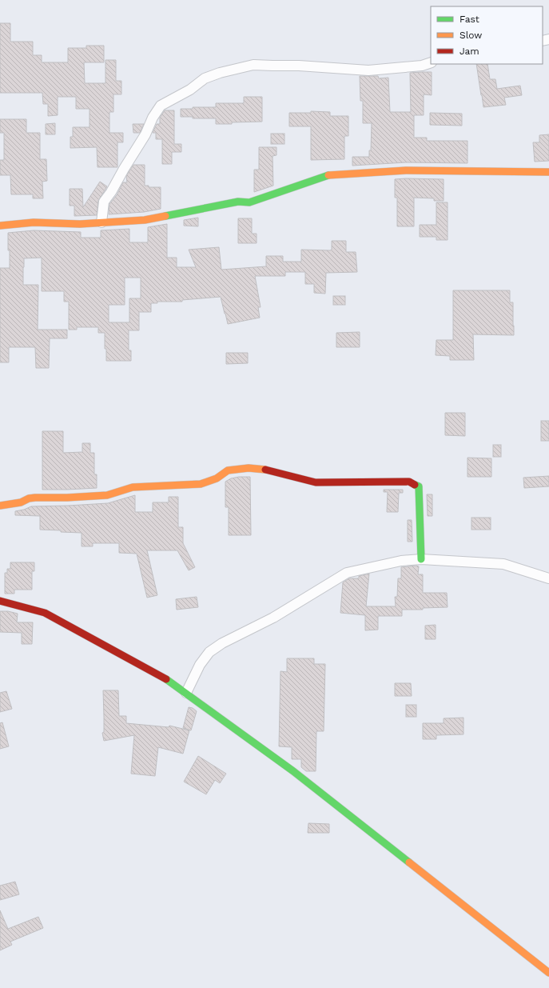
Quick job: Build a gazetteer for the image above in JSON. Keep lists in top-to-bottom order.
{
  "legend": ["Fast", "Slow", "Jam"]
}
